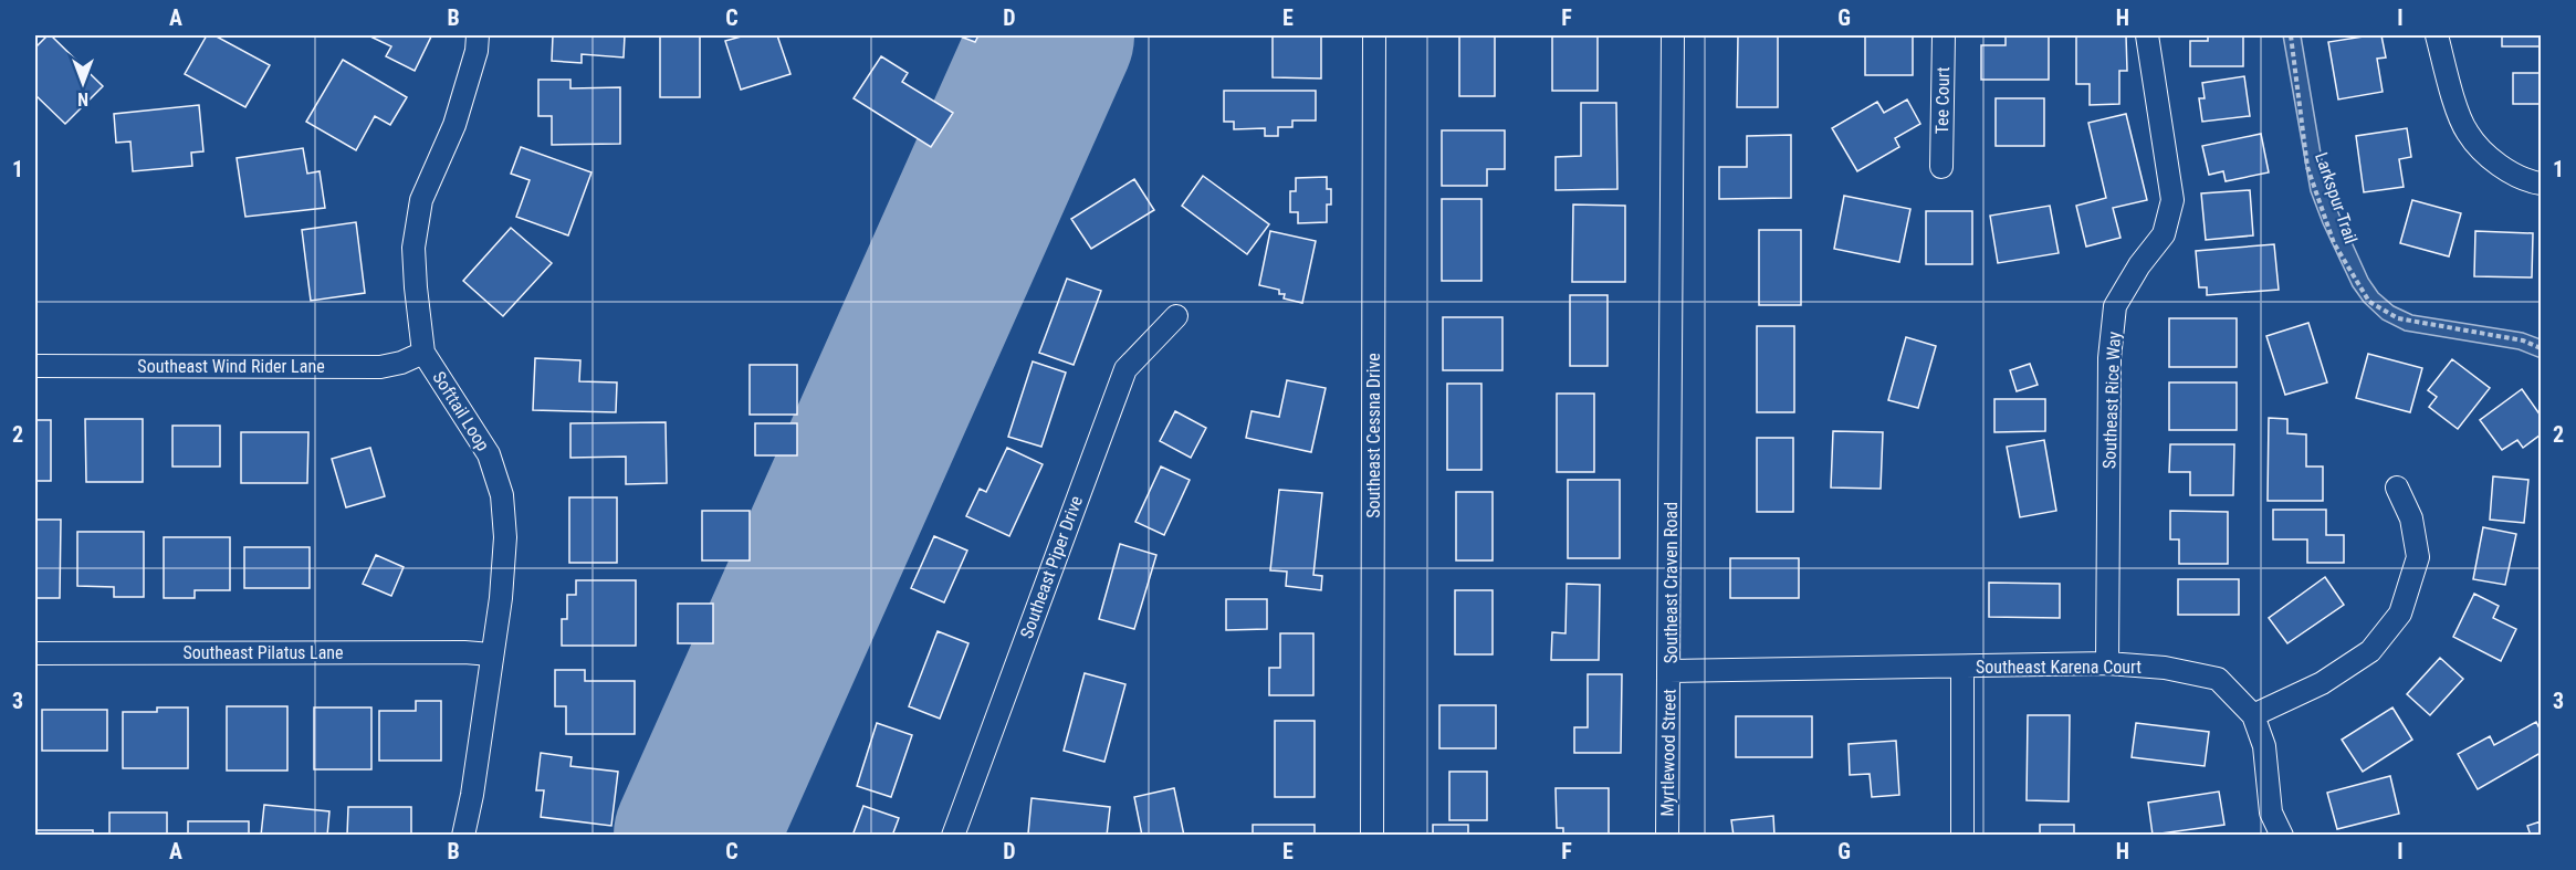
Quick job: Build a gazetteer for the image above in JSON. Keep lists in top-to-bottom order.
{
  "streets": {
    "street": [
      "Tee Court",
      "Southeast Wind Rider Lane",
      "Southeast Rice Way",
      "Softtail Loop",
      "Southeast Cessna Drive",
      "Southeast Piper Drive",
      "Southeast Craven Road",
      "Southeast Pilatus Lane",
      "Southeast Karena Court",
      "Myrtlewood Street"
    ],
    "path": ["Larkspur Trail"]
  },
  "crossings": [
    ["Southeast Wind Rider Lane", "Softtail Loop"],
    ["Southeast Rice Way", "Southeast Karena Court"],
    ["Softtail Loop", "Southeast Pilatus Lane"],
    ["Southeast Craven Road", "Southeast Karena Court"],
    ["Southeast Craven Road", "Myrtlewood Street"]
  ],
  "north": "bottom",
  "grid": {
    "columns": [
      "A",
      "B",
      "C",
      "D",
      "E",
      "F",
      "G",
      "H",
      "I"
    ],
    "rows": ["1", "2", "3"]
  }
}
